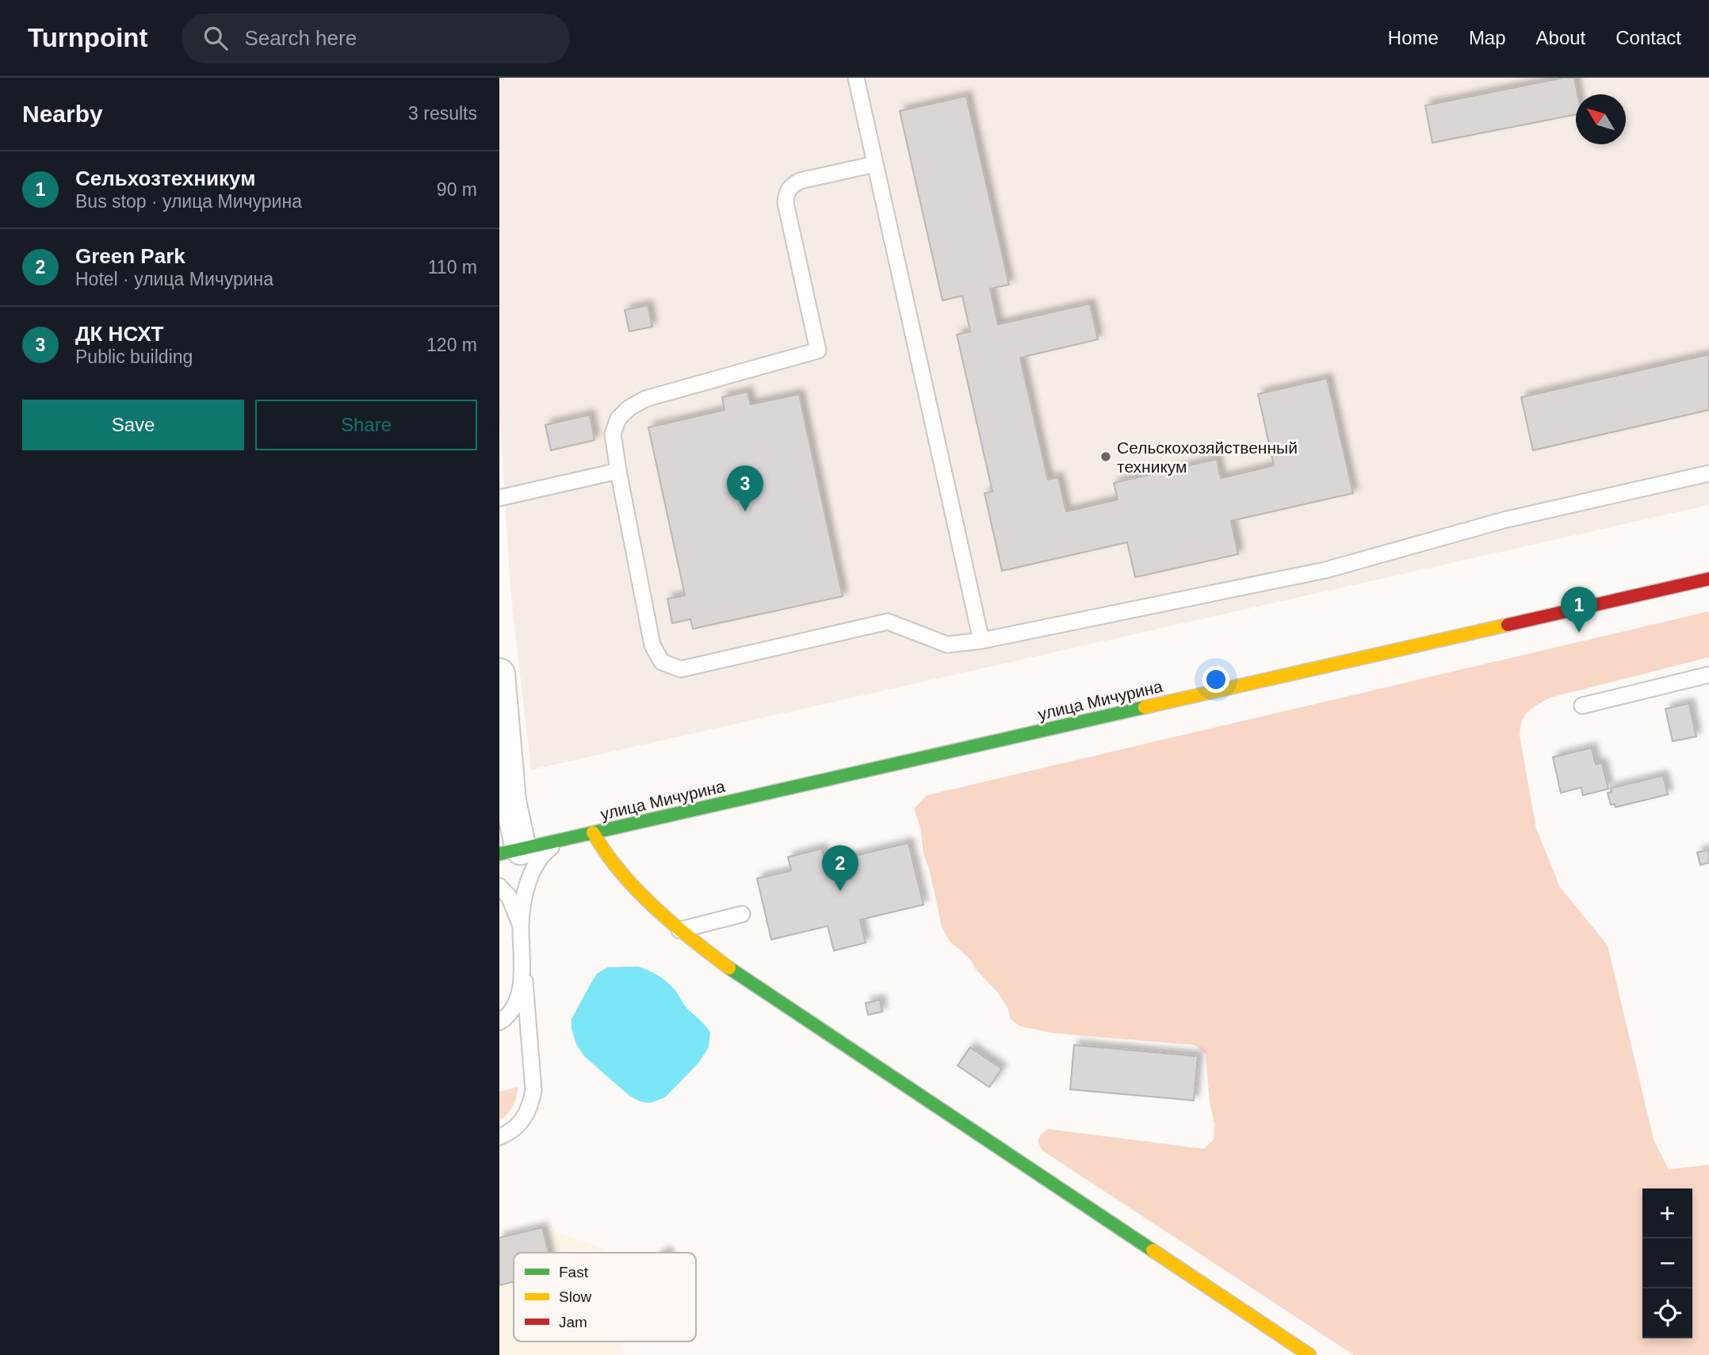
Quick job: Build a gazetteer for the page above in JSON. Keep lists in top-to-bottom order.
{
  "streets": {
    "main road": ["улица Мичурина"]
  },
  "places": ["Сельскохозяйственный техникум"],
  "legend": ["Fast", "Slow", "Jam"],
  "north": "top left",
  "page": {
    "header": "Turnpoint",
    "search": "Search here",
    "nav": [
      "Home",
      "Map",
      "About",
      "Contact"
    ],
    "heading": ["Nearby", "3 results"],
    "list": [
      {
        "mark": "1",
        "name": "Сельхозтехникум",
        "note": "Bus stop · улица Мичурина",
        "value": "90 m"
      },
      {
        "mark": "2",
        "name": "Green Park",
        "note": "Hotel · улица Мичурина",
        "value": "110 m"
      },
      {
        "mark": "3",
        "name": "ДК НСХТ",
        "note": "Public building",
        "value": "120 m"
      }
    ],
    "buttons": ["Save", "Share"],
    "pins": ["3", "1", "2"],
    "map_buttons": ["+", "−"]
  }
}
